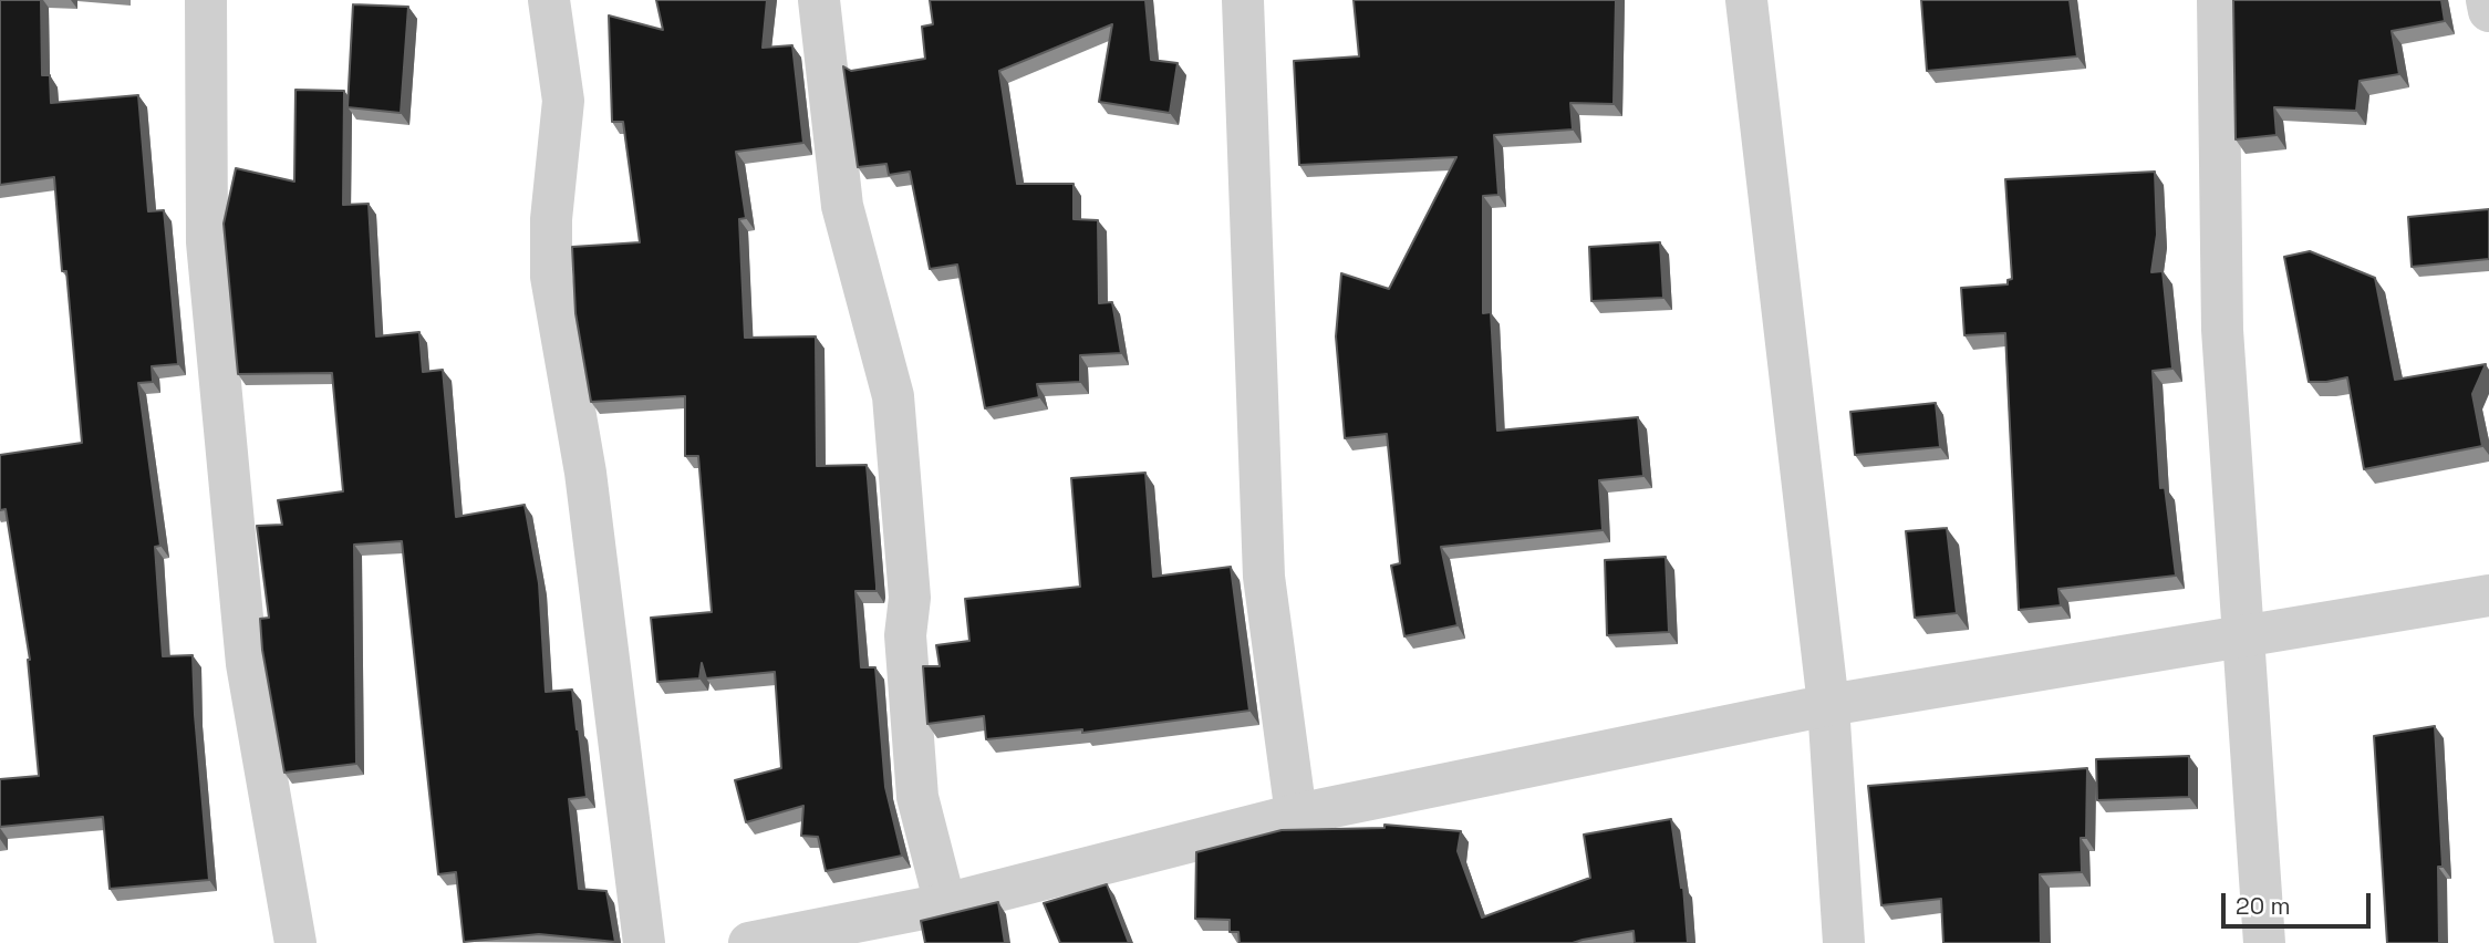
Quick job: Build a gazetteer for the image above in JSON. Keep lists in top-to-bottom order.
{
  "scale_bar": "20 m"
}
